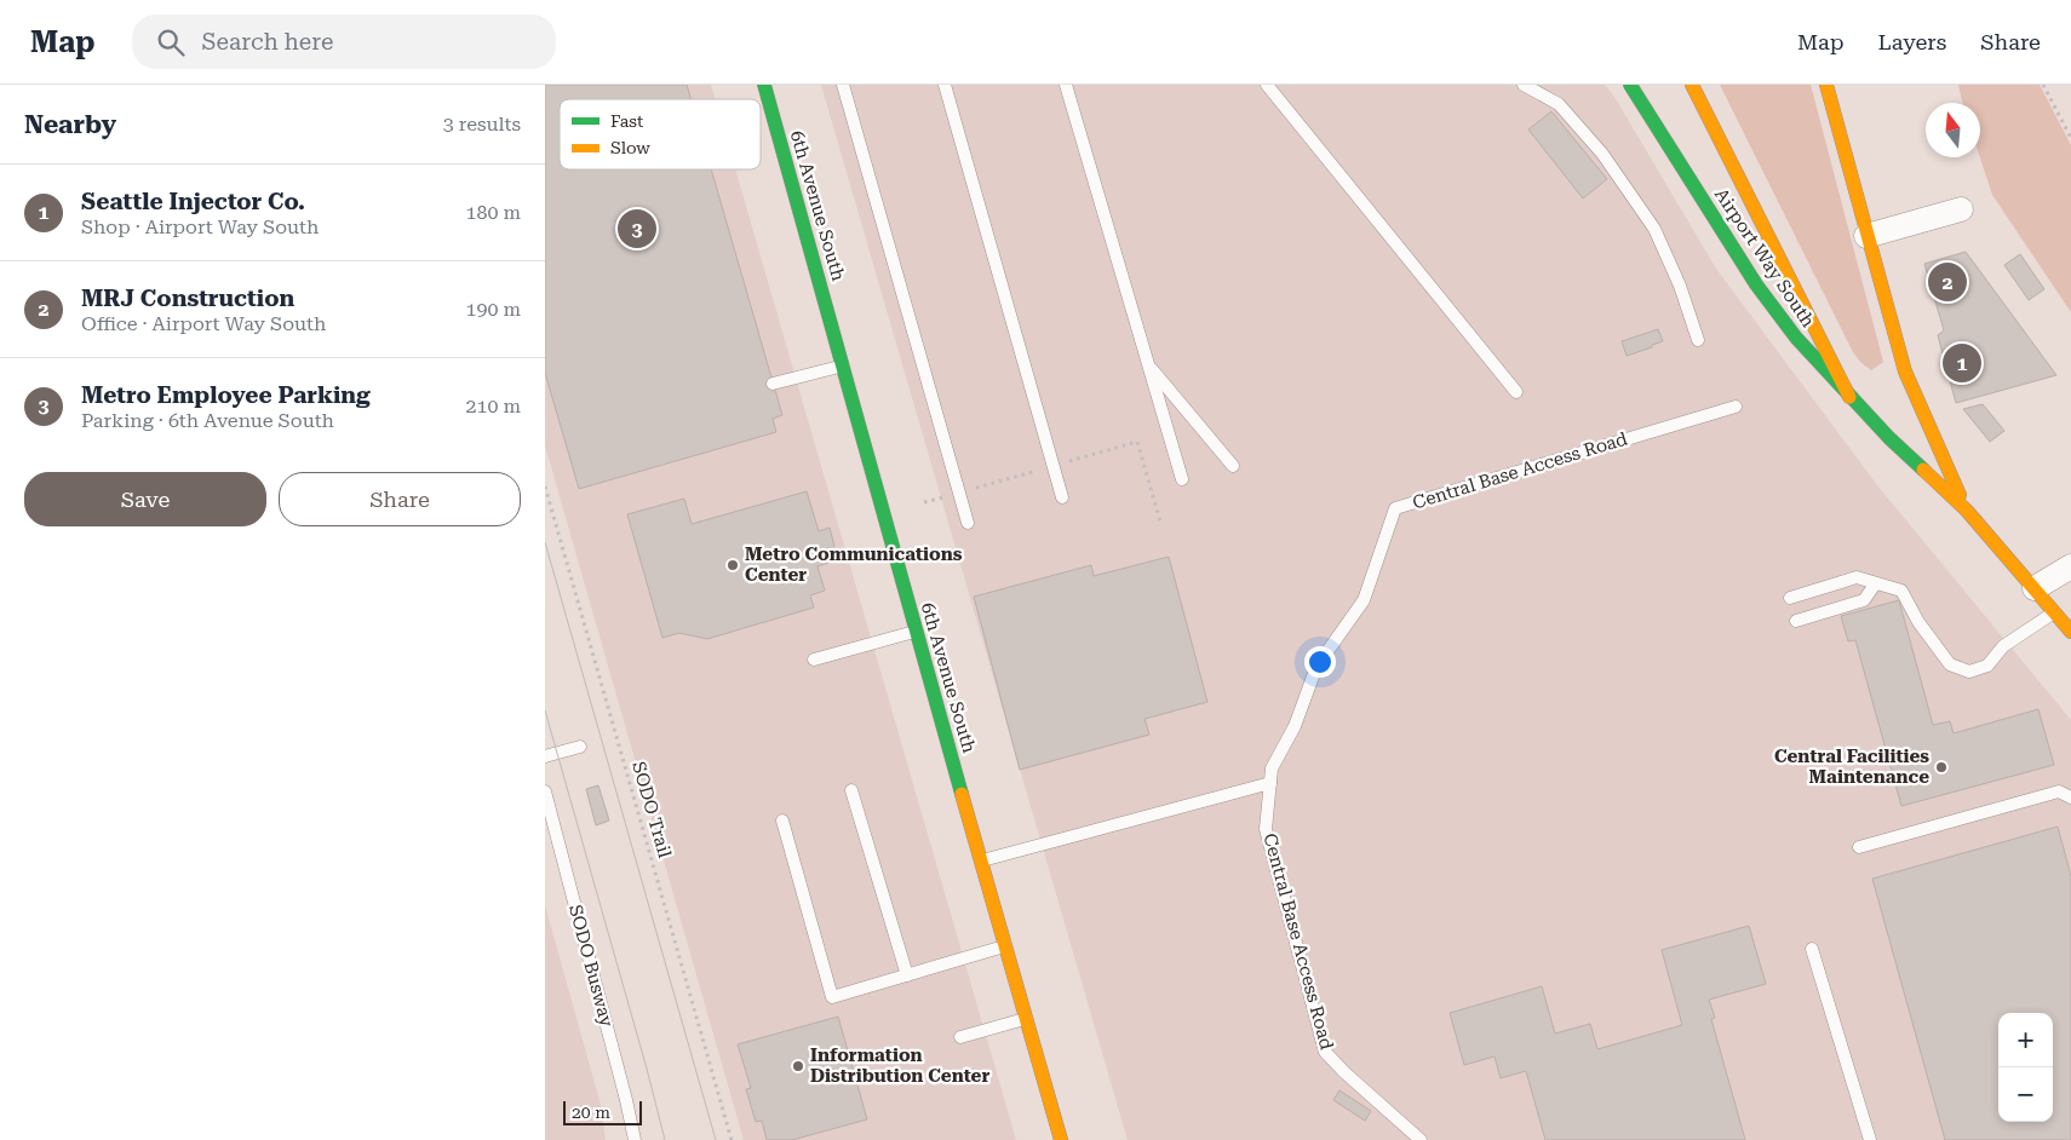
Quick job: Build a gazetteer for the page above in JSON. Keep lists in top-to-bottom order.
{
  "streets": {
    "main road": ["6th Avenue South", "Airport Way South"],
    "lane": ["Central Base Access Road", "SODO Busway"],
    "path": ["SODO Trail"]
  },
  "places": ["Metro Communications Center", "Central Facilities Maintenance", "Information Distribution Center"],
  "legend": ["Fast", "Slow"],
  "scale_bar": "20 m",
  "north": "top",
  "page": {
    "header": "Map",
    "search": "Search here",
    "nav": ["Map", "Layers", "Share"],
    "heading": ["Nearby", "3 results"],
    "list": [
      {
        "mark": "1",
        "name": "Seattle Injector Co.",
        "note": "Shop · Airport Way South",
        "value": "180 m"
      },
      {
        "mark": "2",
        "name": "MRJ Construction",
        "note": "Office · Airport Way South",
        "value": "190 m"
      },
      {
        "mark": "3",
        "name": "Metro Employee Parking",
        "note": "Parking · 6th Avenue South",
        "value": "210 m"
      }
    ],
    "pins": ["3", "2", "1"],
    "buttons": ["Save", "Share"],
    "map_buttons": ["+", "−"],
    "scale": "20 m"
  }
}
